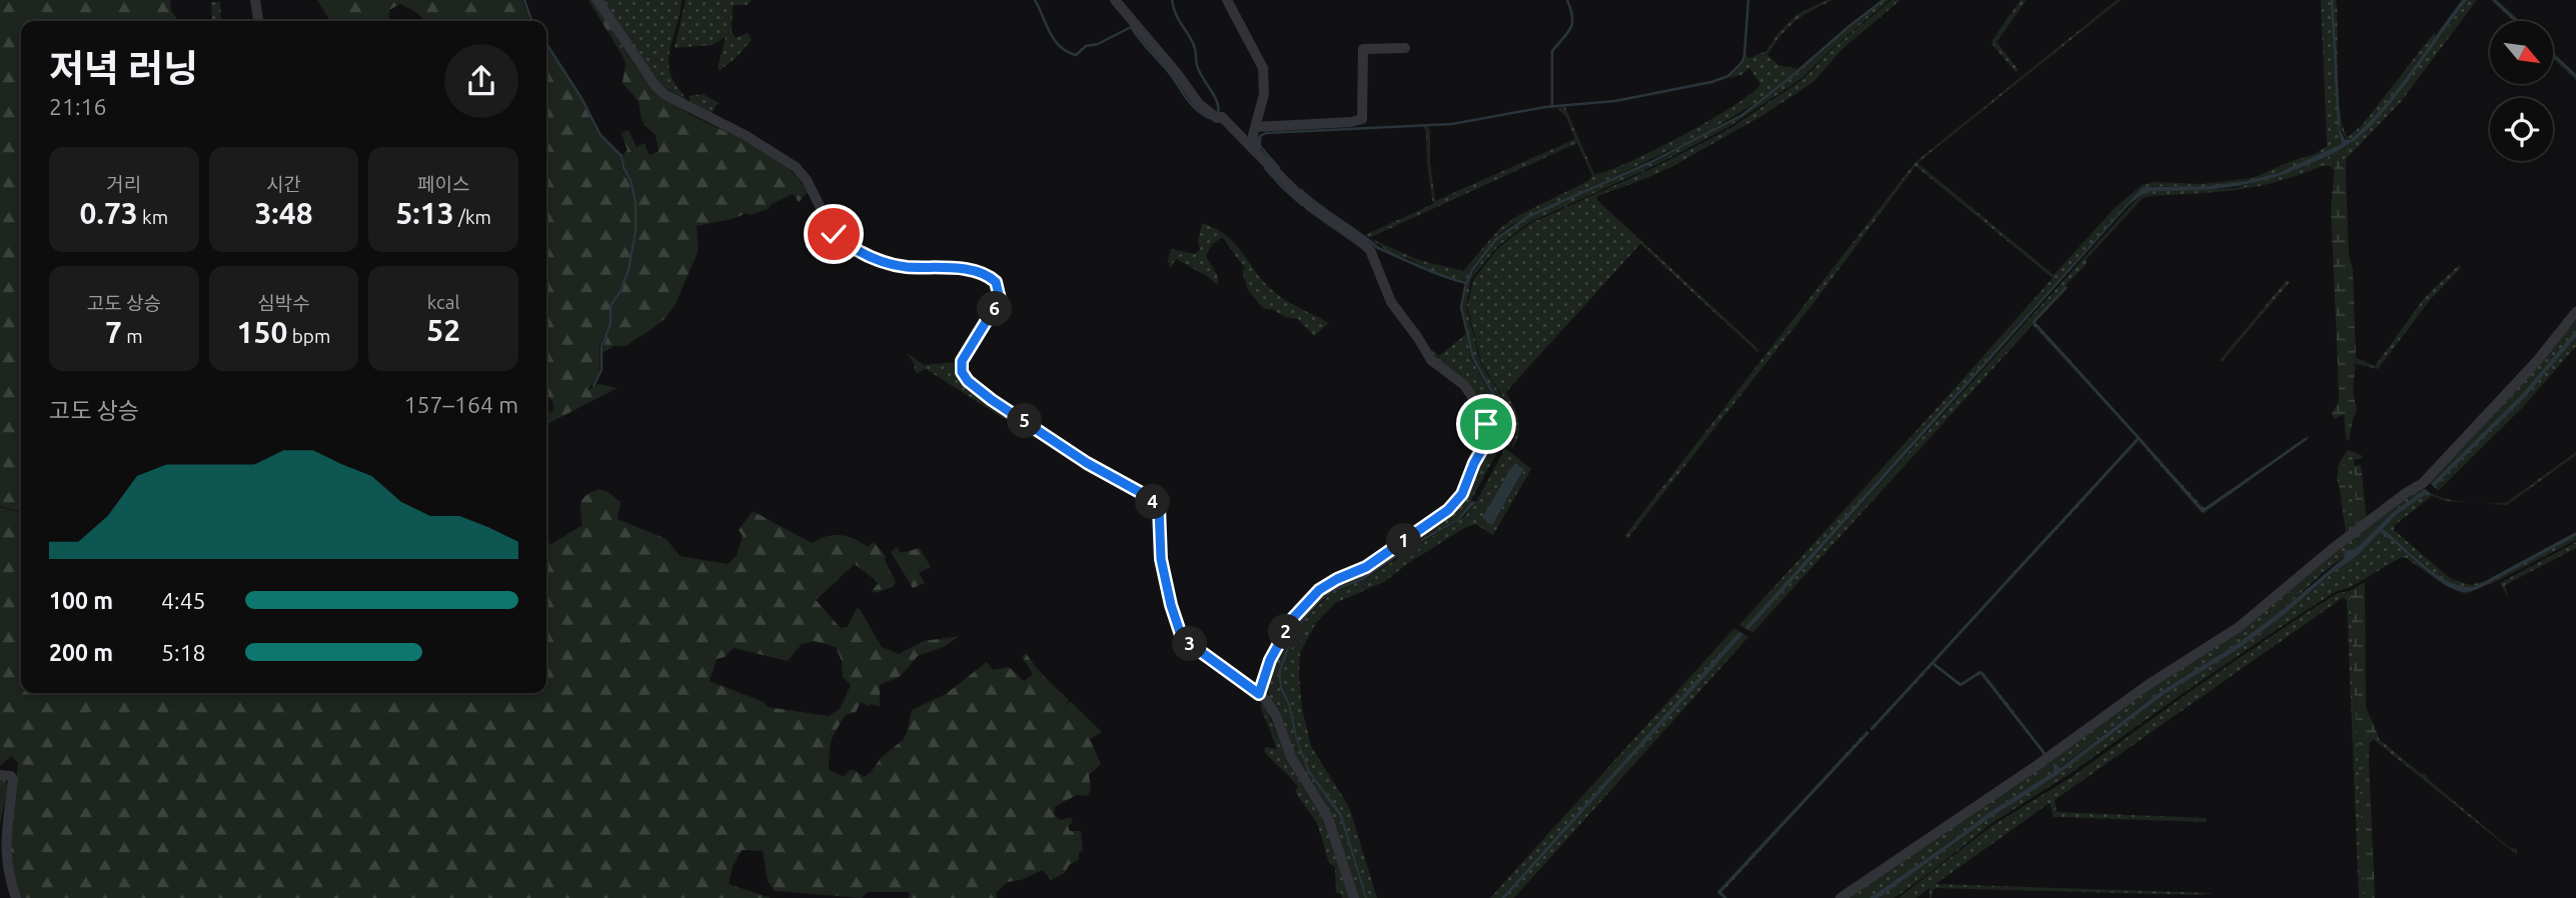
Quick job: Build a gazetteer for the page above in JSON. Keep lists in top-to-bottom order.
{
  "north": "bottom right",
  "page": {
    "heading": ["저녁 러닝", "21:16"],
    "stats": [
      ["거리", "0.73 km"],
      ["시간", "3:48"],
      ["페이스", "5:13 /km"],
      ["고도 상승", "7 m"],
      ["심박수", "150 bpm"],
      ["kcal", "52"]
    ],
    "pins": [
      "6",
      "5",
      "4",
      "1",
      "2",
      "3"
    ],
    "chart": ["고도 상승", "157–164 m"],
    "list": [
      {
        "name": "100 m",
        "note": "4:45"
      },
      {
        "name": "200 m",
        "note": "5:18"
      }
    ]
  }
}
